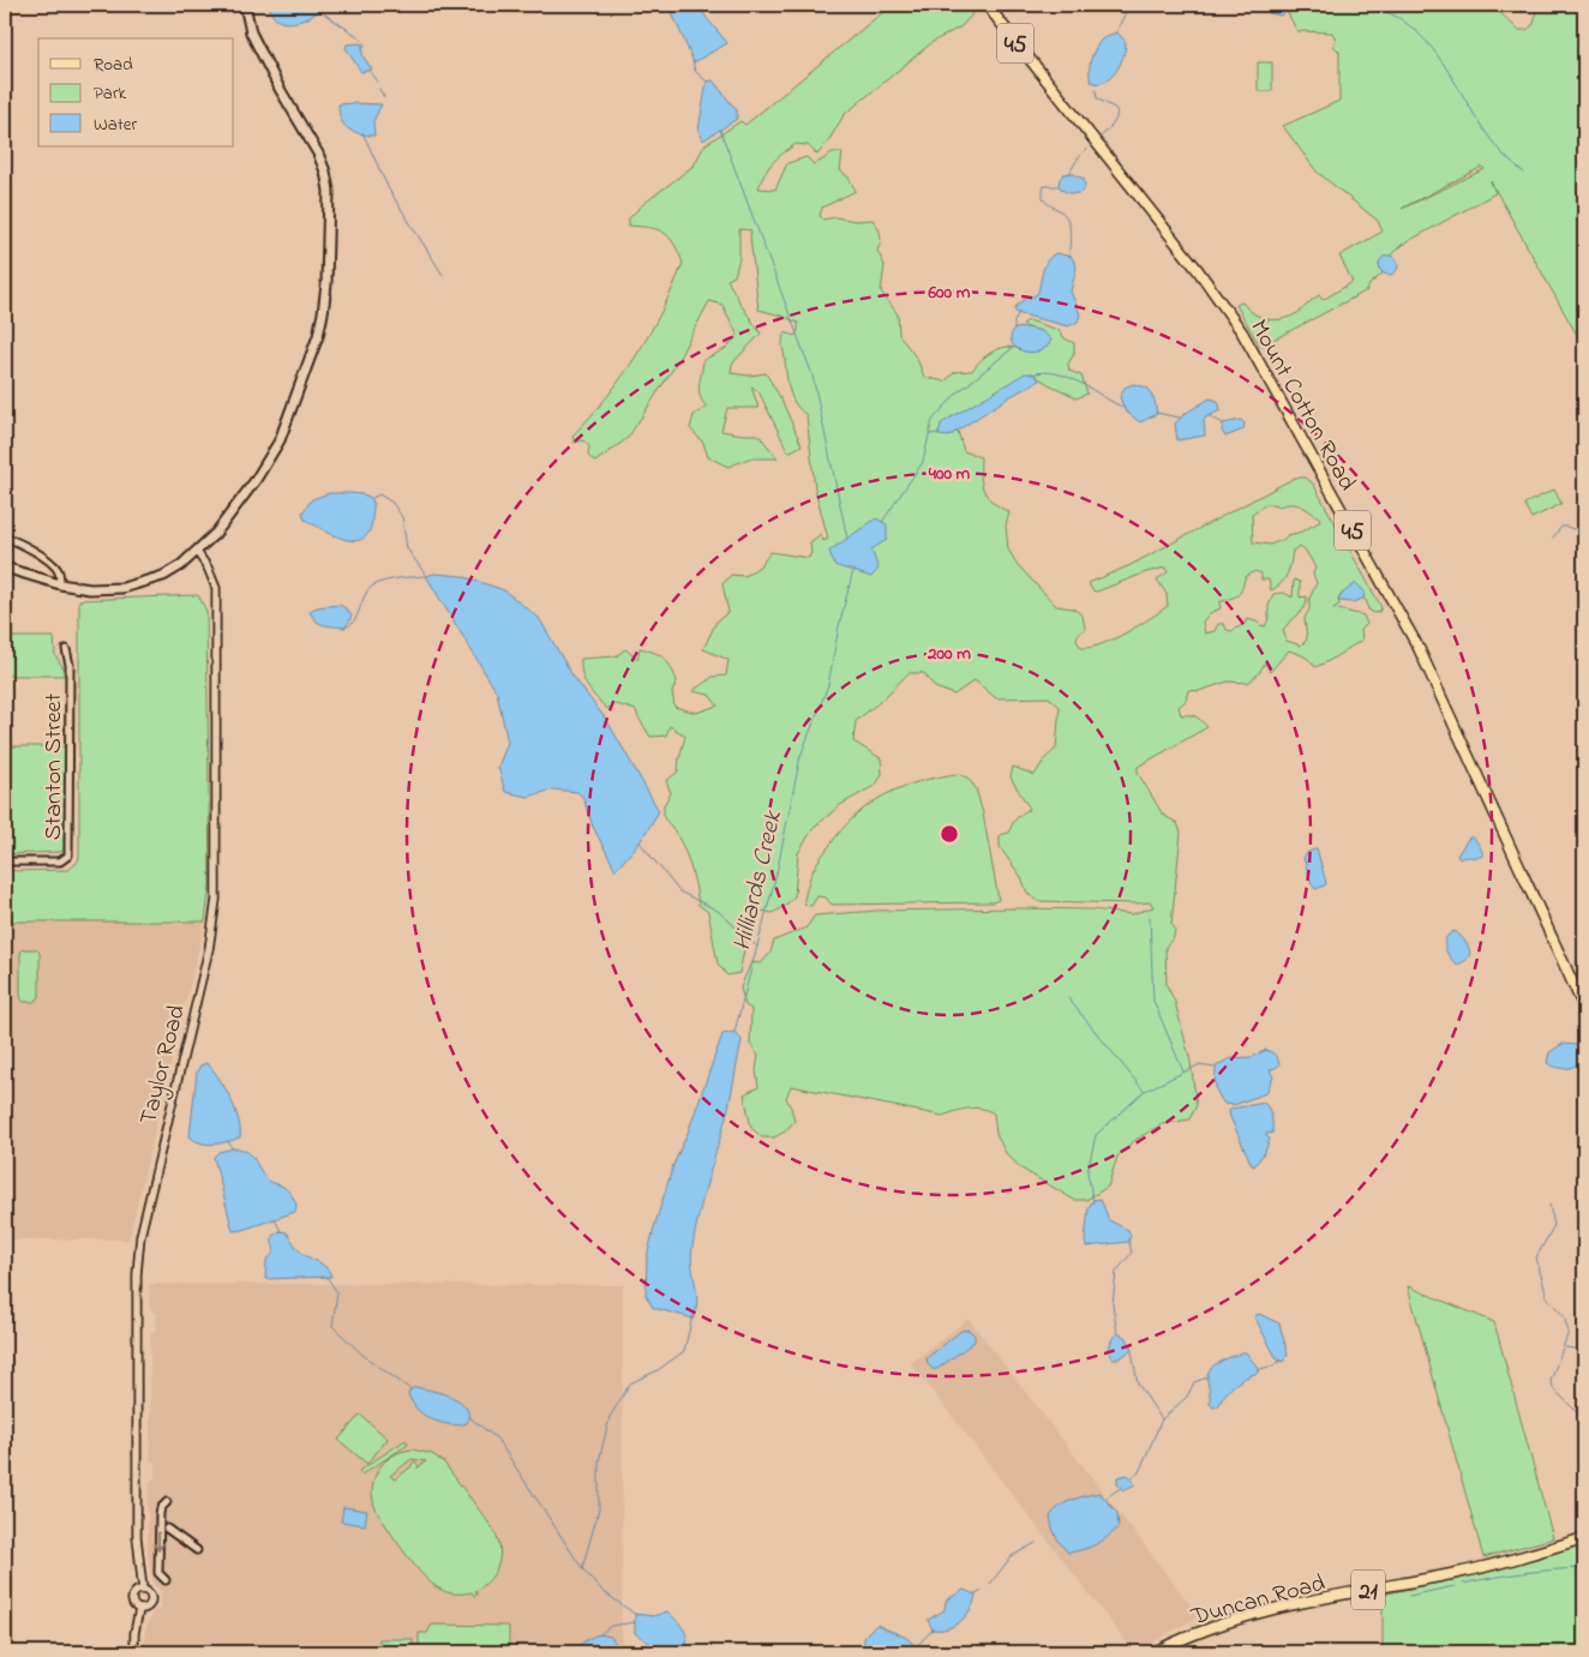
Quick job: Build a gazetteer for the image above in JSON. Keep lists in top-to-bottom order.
{
  "streets": {
    "main road": [
      "45",
      "Mount Cotton Road",
      "21",
      "Duncan Road"
    ],
    "street": ["Stanton Street", "Taylor Road"]
  },
  "water": ["Hilliards Creek"],
  "legend": ["Road", "Park", "Water"],
  "rings": ["600 m", "400 m", "200 m"]
}
